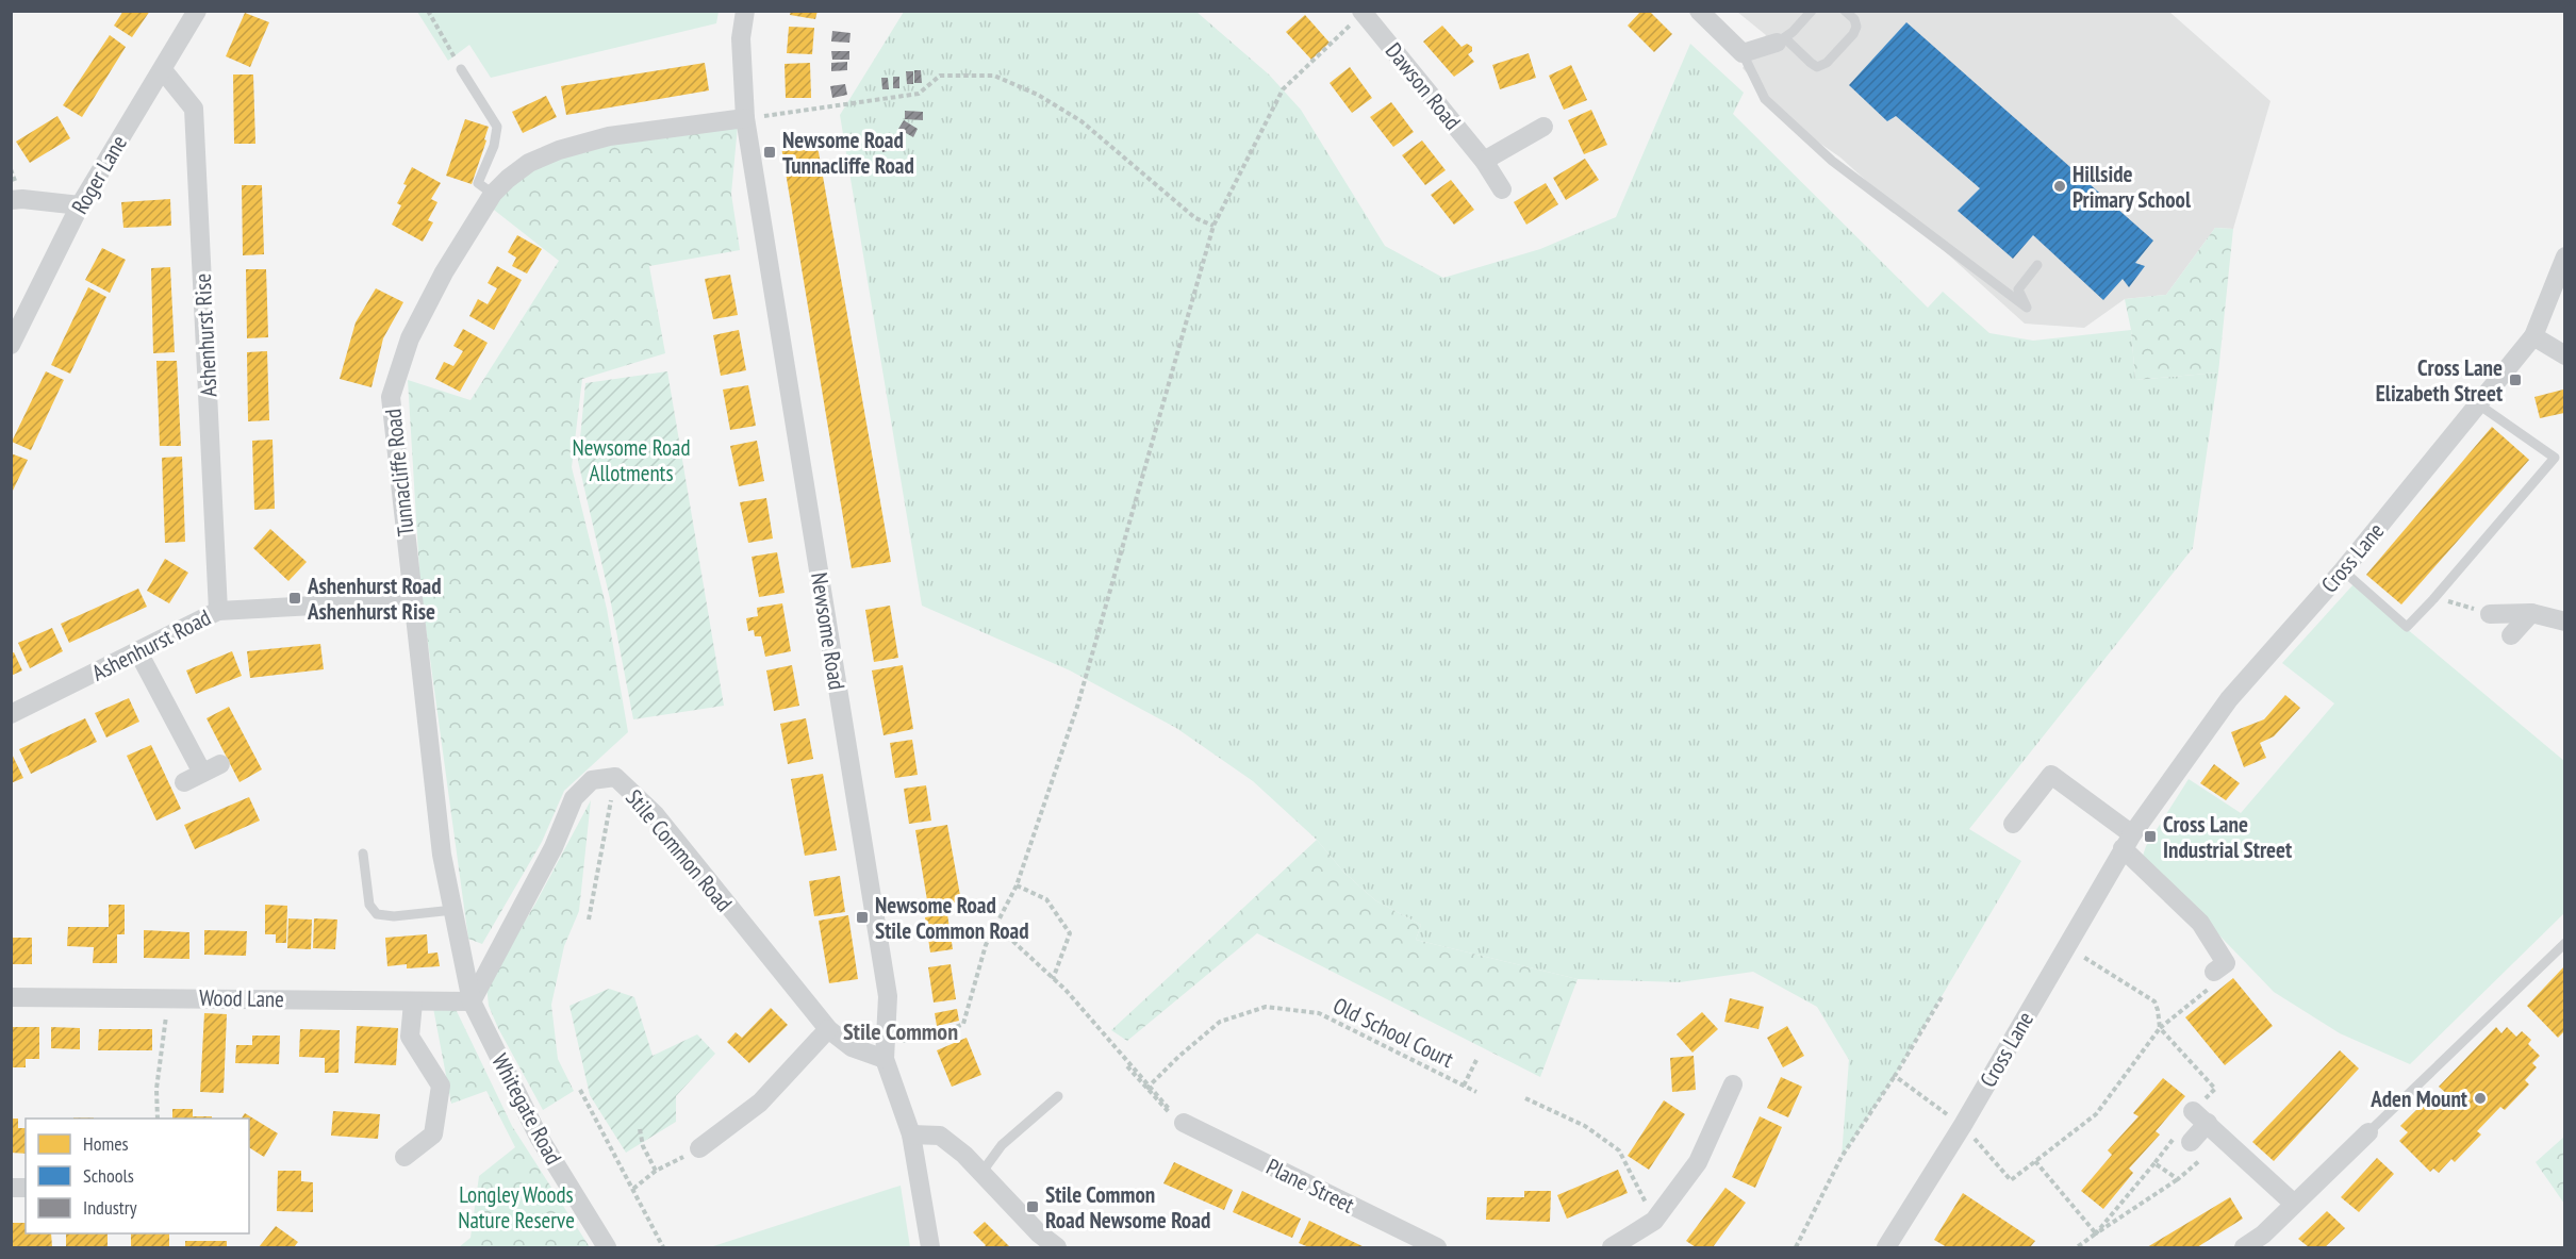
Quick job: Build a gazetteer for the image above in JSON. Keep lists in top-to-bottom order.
{
  "streets": {
    "street": [
      "Dawson Road",
      "Roger Lane",
      "Ashenhurst Rise",
      "Tunnacliffe Road",
      "Cross Lane",
      "Newsome Road",
      "Ashenhurst Road",
      "Stile Common Road",
      "Wood Lane",
      "Whitegate Road",
      "Plane Street"
    ],
    "path": ["Old School Court"]
  },
  "crossings": [
    ["Roger Lane", "Ashenhurst Rise"],
    ["Ashenhurst Rise", "Ashenhurst Road"],
    ["Tunnacliffe Road", "Newsome Road"],
    ["Tunnacliffe Road", "Ashenhurst Road"],
    ["Tunnacliffe Road", "Stile Common Road"],
    ["Tunnacliffe Road", "Wood Lane"],
    ["Tunnacliffe Road", "Whitegate Road"],
    ["Newsome Road", "Stile Common Road"],
    ["Stile Common Road", "Wood Lane"],
    ["Stile Common Road", "Whitegate Road"],
    ["Wood Lane", "Whitegate Road"]
  ],
  "districts": ["Stile Common"],
  "parks": ["Newsome Road Allotments", "Longley Woods Nature Reserve"],
  "places": {
    "transit": [
      "Newsome Road Tunnacliffe Road",
      "Cross Lane Elizabeth Street",
      "Ashenhurst Road Ashenhurst Rise",
      "Cross Lane Industrial Street",
      "Newsome Road Stile Common Road",
      "Stile Common Road Newsome Road"
    ],
    "other": ["Hillside Primary School", "Aden Mount"]
  },
  "legend": ["Homes", "Schools", "Industry"]
}
